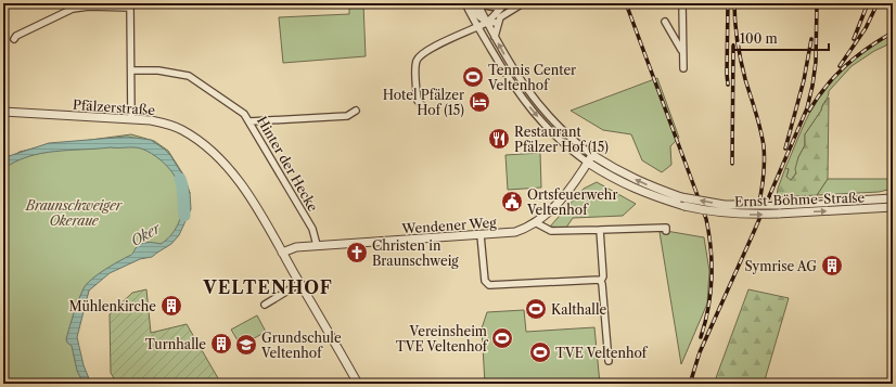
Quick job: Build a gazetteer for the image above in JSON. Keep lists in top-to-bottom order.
{
  "streets": {
    "street": [
      "Pfälzerstraße",
      "Hinter der Hecke",
      "Ernst-Böhme-Straße",
      "Wendener Weg"
    ]
  },
  "crossings": [
    ["Pfälzerstraße", "Wendener Weg"],
    ["Hinter der Hecke", "Wendener Weg"],
    ["Ernst-Böhme-Straße", "Wendener Weg"]
  ],
  "districts": ["VELTENHOF"],
  "water": ["Oker"],
  "parks": ["Braunschweiger Okeraue"],
  "places": {
    "sports": [
      "Tennis Center Veltenhof",
      "Kalthalle",
      "Vereinsheim TVE Veltenhof",
      "TVE Veltenhof"
    ],
    "hotel": ["Hotel Pfälzer Hof (15)"],
    "restaurant": ["Restaurant Pfälzer Hof (15)"],
    "public building": ["Ortsfeuerwehr Veltenhof"],
    "church": ["Christen in Braunschweig"],
    "building": ["Symrise AG", "Mühlenkirche", "Turnhalle"],
    "school or university": ["Grundschule Veltenhof"]
  },
  "scale_bar": "100 m"
}
